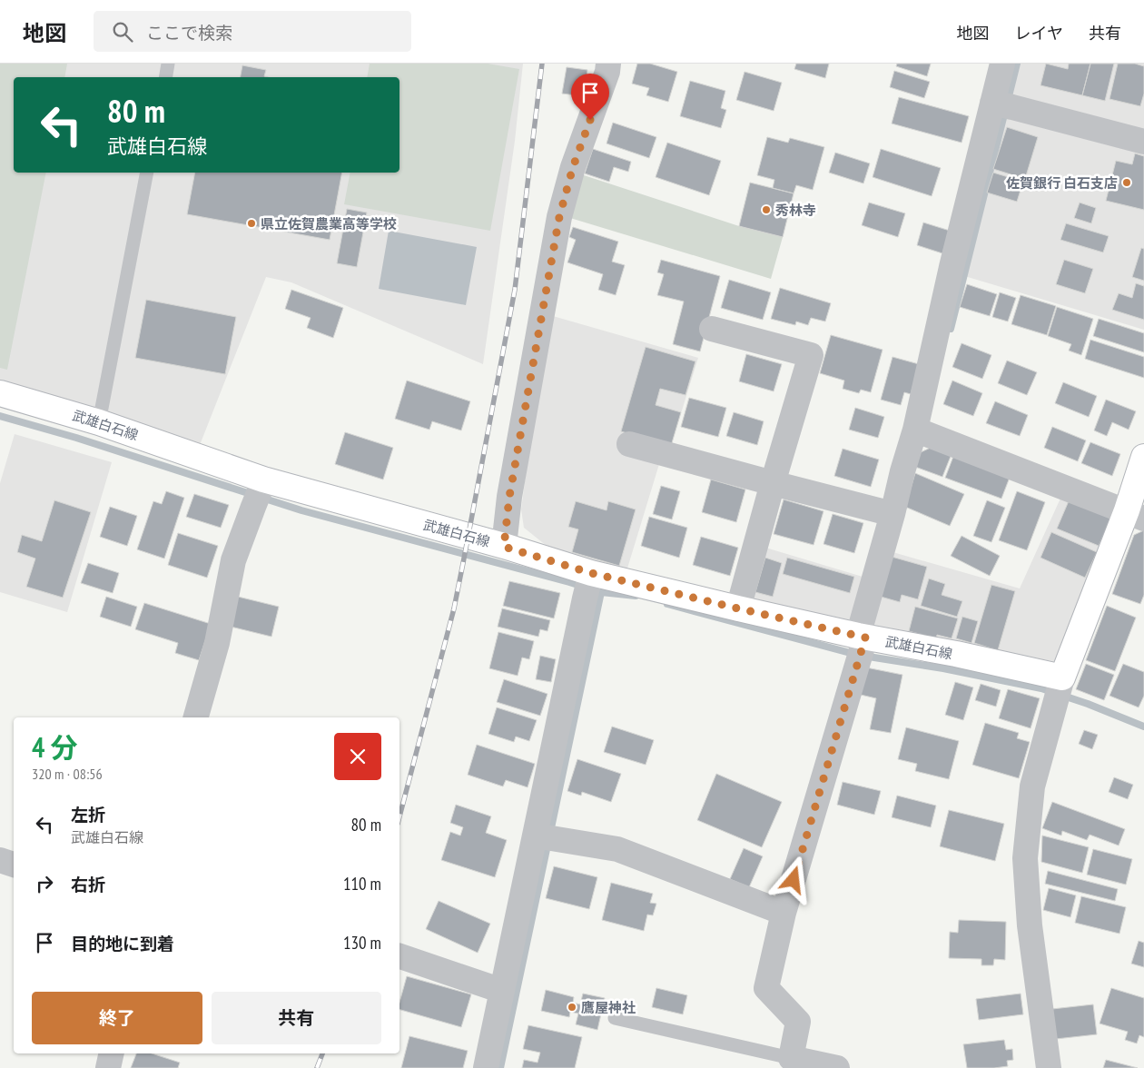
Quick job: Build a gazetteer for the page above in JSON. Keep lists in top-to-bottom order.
{
  "streets": {
    "main road": ["武雄白石線"]
  },
  "places": [
    "佐賀銀行 白石支店",
    "秀林寺",
    "県立佐賀農業高等学校",
    "鷹屋神社"
  ],
  "page": {
    "header": "地図",
    "search": "ここで検索",
    "nav": ["地図", "レイヤ", "共有"],
    "turn": ["80 m", "武雄白石線"],
    "heading": ["4 分", "320 m · 08:56"],
    "list": [
      {
        "name": "左折",
        "note": "武雄白石線",
        "value": "80 m"
      },
      {
        "name": "右折",
        "value": "110 m"
      },
      {
        "name": "目的地に到着",
        "value": "130 m"
      }
    ],
    "buttons": ["終了", "共有"]
  }
}
